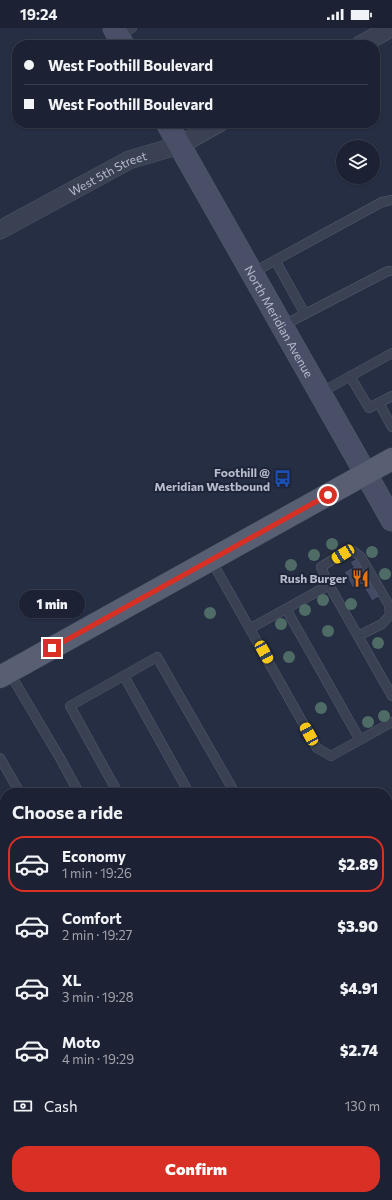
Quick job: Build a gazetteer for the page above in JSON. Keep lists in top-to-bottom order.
{
  "streets": {
    "street": ["West 5th Street", "North Meridian Avenue"]
  },
  "crossings": [
    ["West 5th Street", "North Meridian Avenue"]
  ],
  "places": {
    "bus stop": ["Foothill @ Meridian Westbound"],
    "restaurant": ["Rush Burger"]
  },
  "page": {
    "status": "19:24",
    "banner": ["West Foothill Boulevard", "West Foothill Boulevard"],
    "bubble": "1 min",
    "heading": "Choose a ride",
    "list": [
      {
        "name": "Economy",
        "note": "1 min · 19:26",
        "value": "$2.89"
      },
      {
        "name": "Comfort",
        "note": "2 min · 19:27",
        "value": "$3.90"
      },
      {
        "name": "XL",
        "note": "3 min · 19:28",
        "value": "$4.91"
      },
      {
        "name": "Moto",
        "note": "4 min · 19:29",
        "value": "$2.74"
      }
    ],
    "pay": ["Cash", "130 m"],
    "buttons": "Confirm"
  }
}
